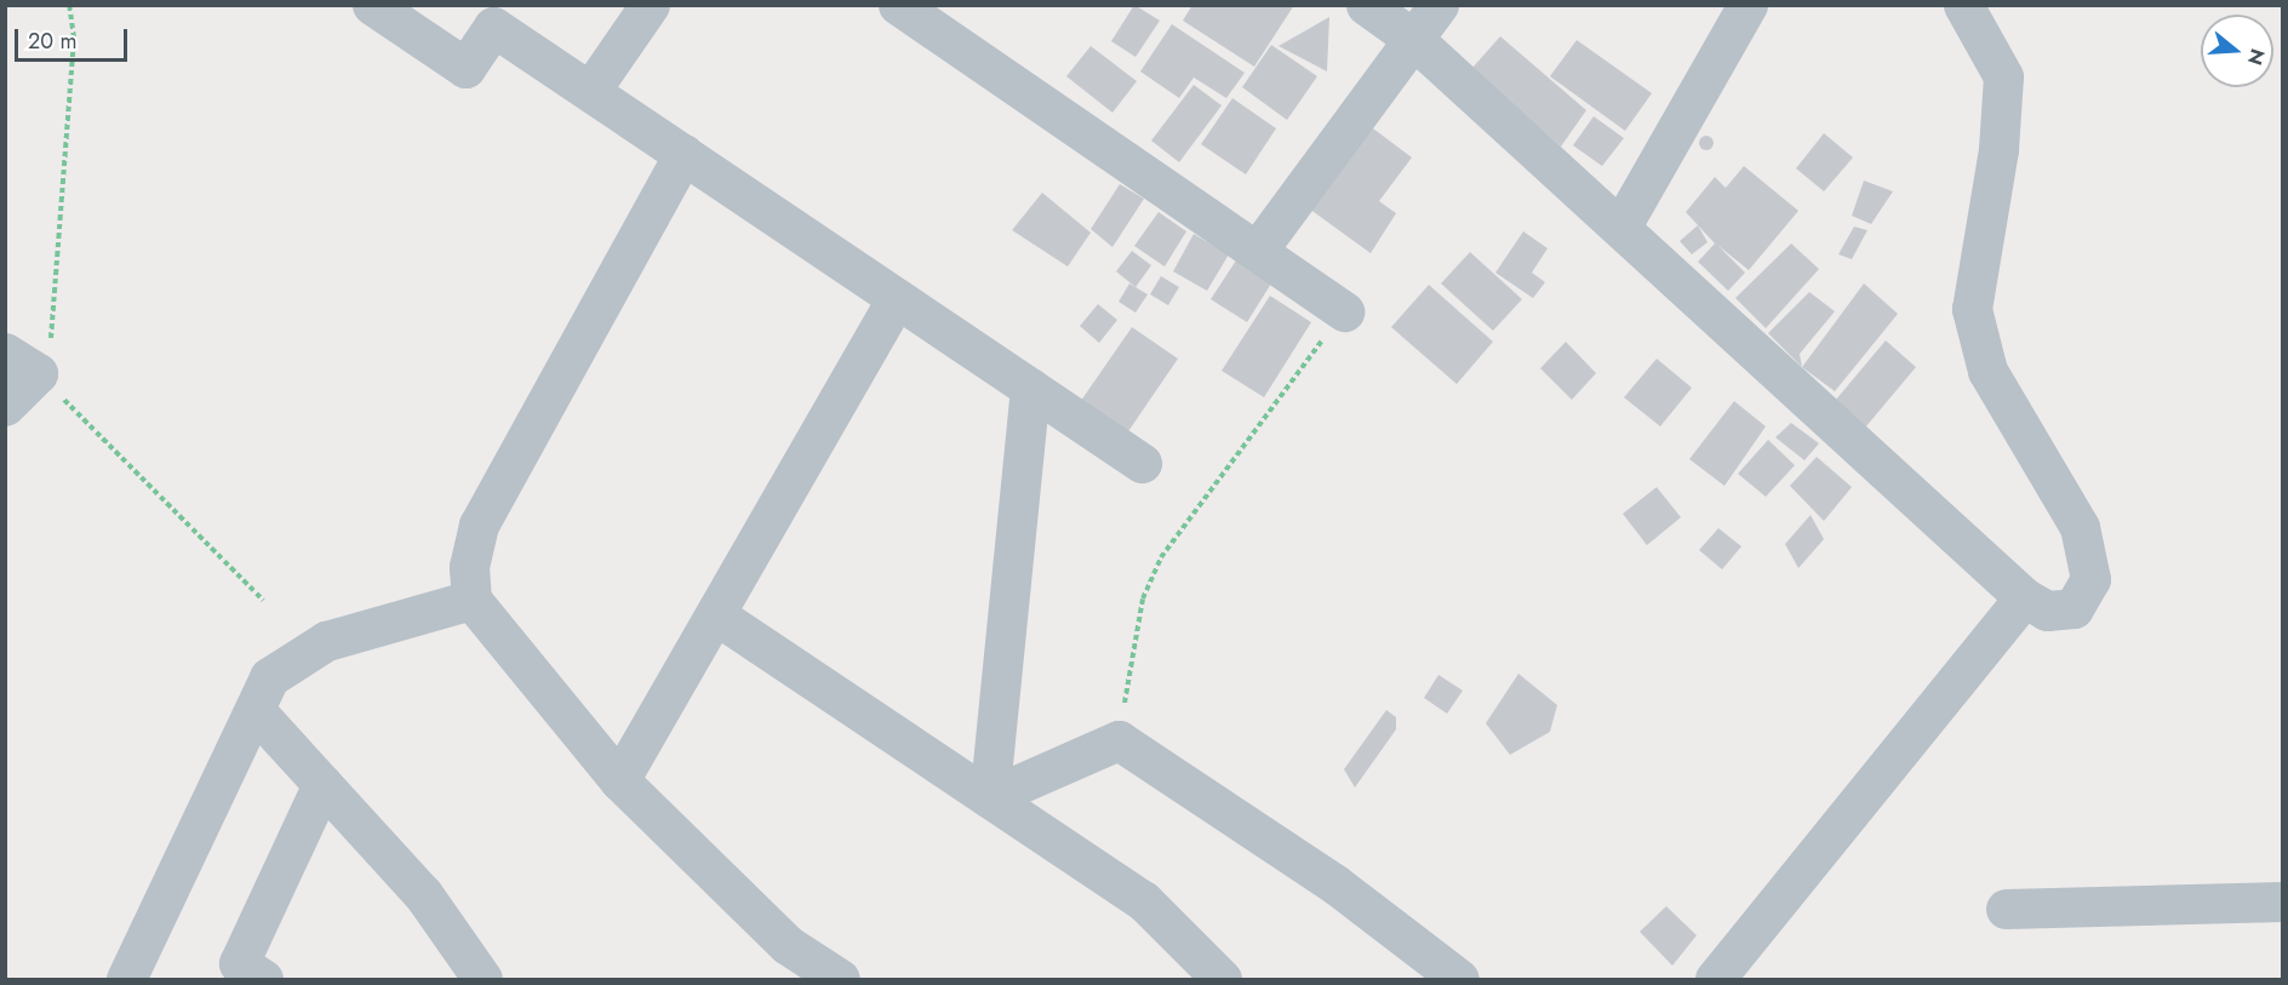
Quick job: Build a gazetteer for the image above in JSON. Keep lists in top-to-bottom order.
{
  "scale_bar": "20 m",
  "north": "right"
}
